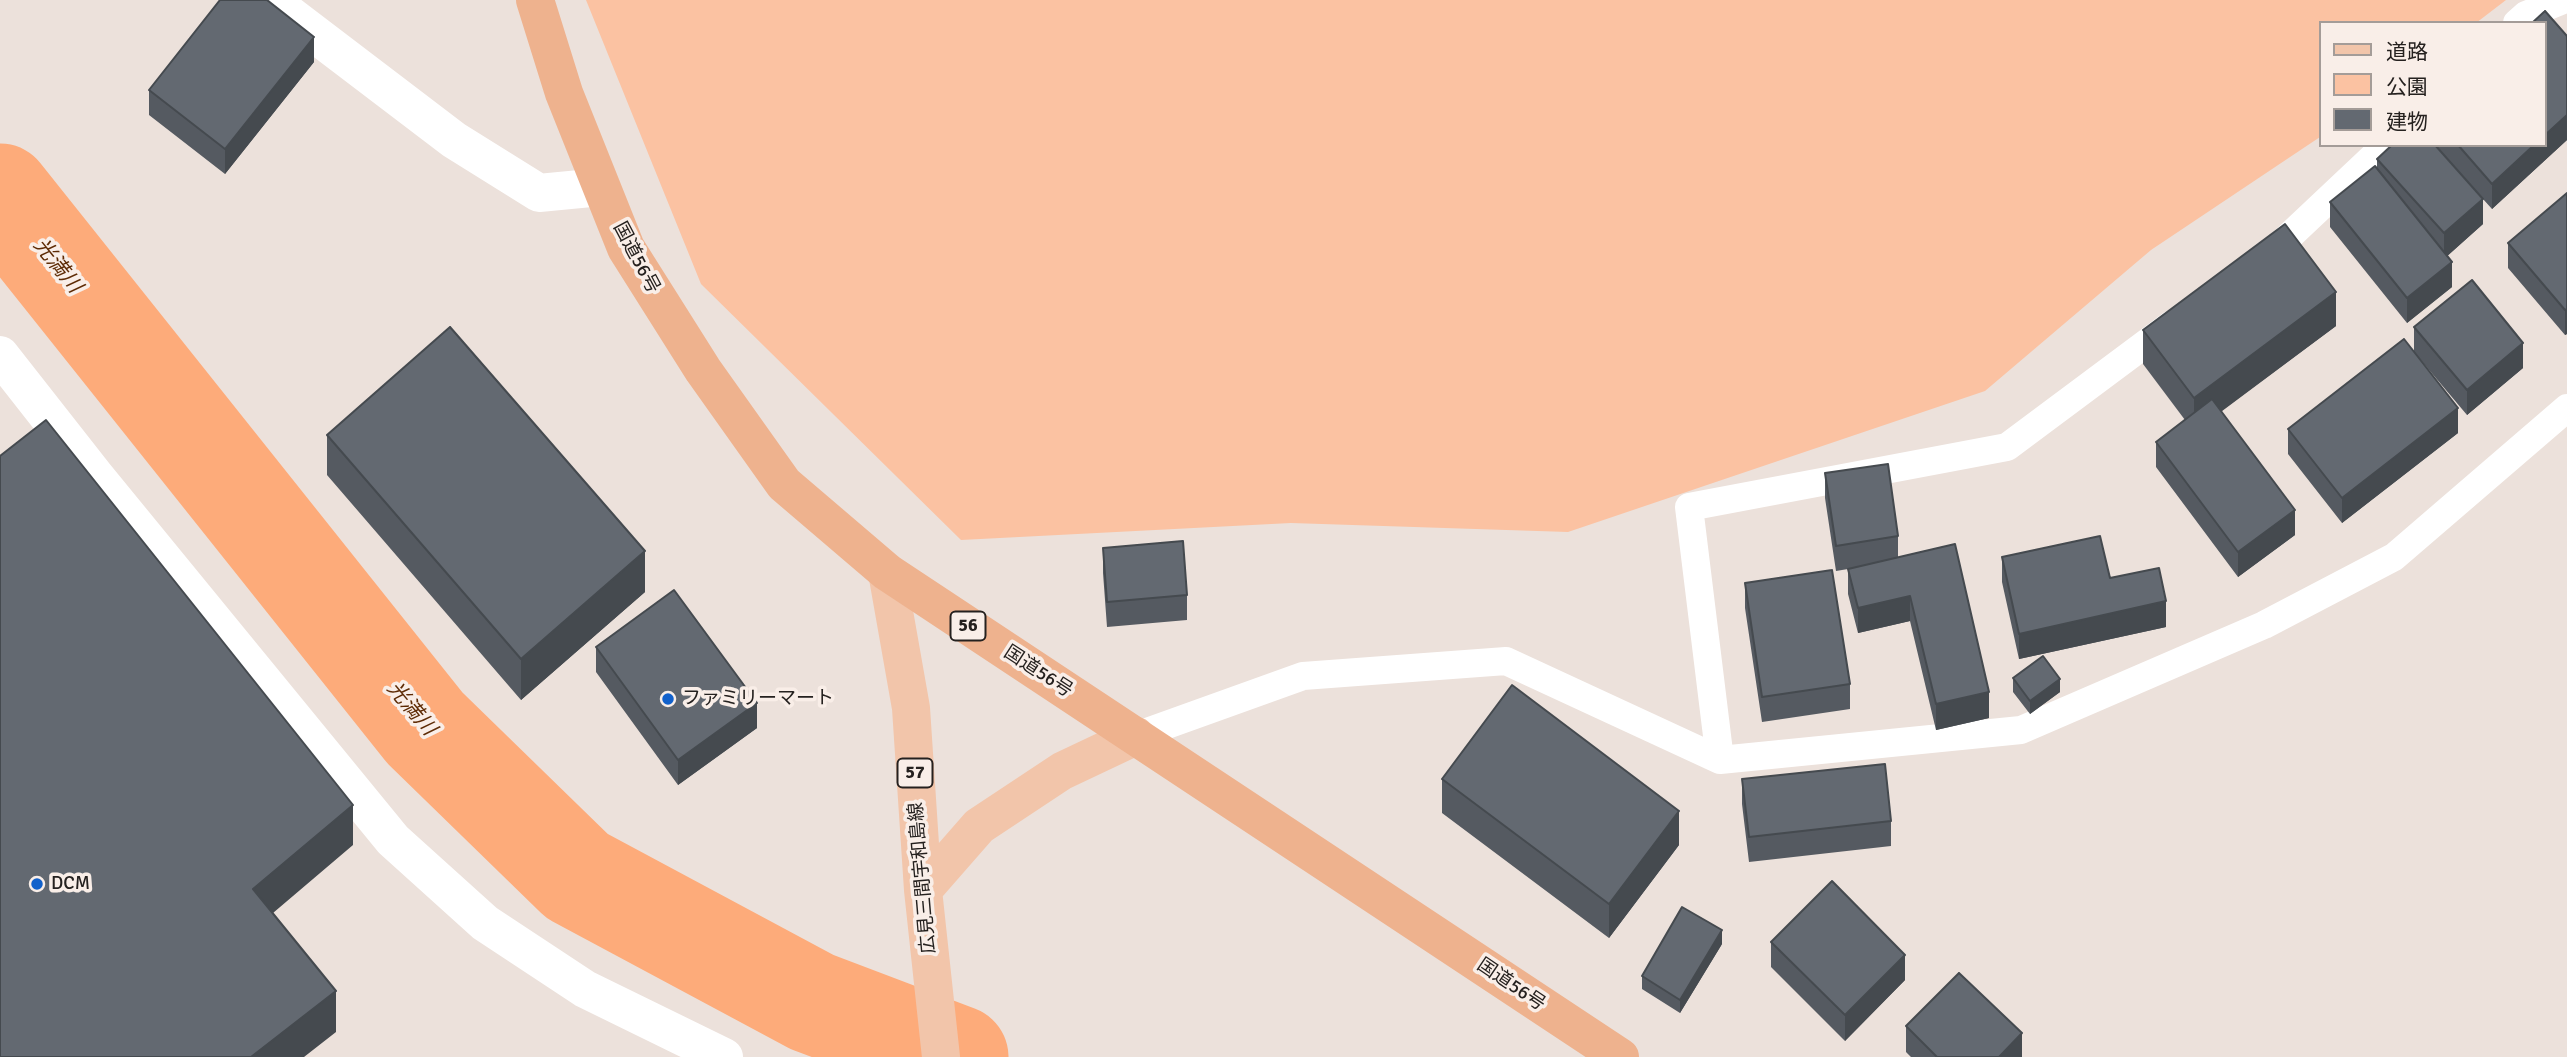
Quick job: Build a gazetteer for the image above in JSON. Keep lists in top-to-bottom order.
{
  "streets": {
    "highway": ["国道56号", "56"],
    "main road": ["57", "広見三間宇和島線"]
  },
  "crossings": [
    ["国道56号", "広見三間宇和島線"]
  ],
  "water": ["光満川"],
  "places": ["ファミリーマート", "DCM"],
  "legend": ["道路", "公園", "建物"]
}
